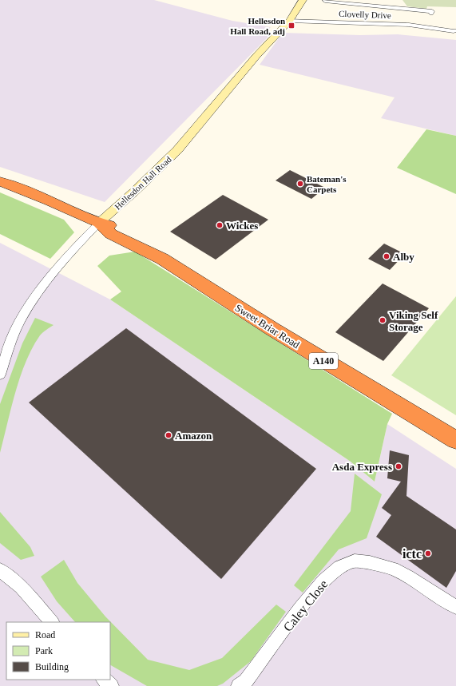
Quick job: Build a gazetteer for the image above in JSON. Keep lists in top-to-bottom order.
{
  "streets": {
    "highway": ["Sweet Briar Road", "A140"],
    "street": ["Clovelly Drive", "Hellesdon Hall Road", "Caley Close"]
  },
  "crossings": [
    ["Clovelly Drive", "Hellesdon Hall Road"],
    ["Hellesdon Hall Road", "Sweet Briar Road"]
  ],
  "places": {
    "transit": ["Hellesdon Hall Road, adj"],
    "other": [
      "Bateman's Carpets",
      "Wickes",
      "Alby",
      "Viking Self Storage",
      "Amazon",
      "Asda Express",
      "ictc"
    ]
  },
  "legend": ["Road", "Park", "Building"]
}
